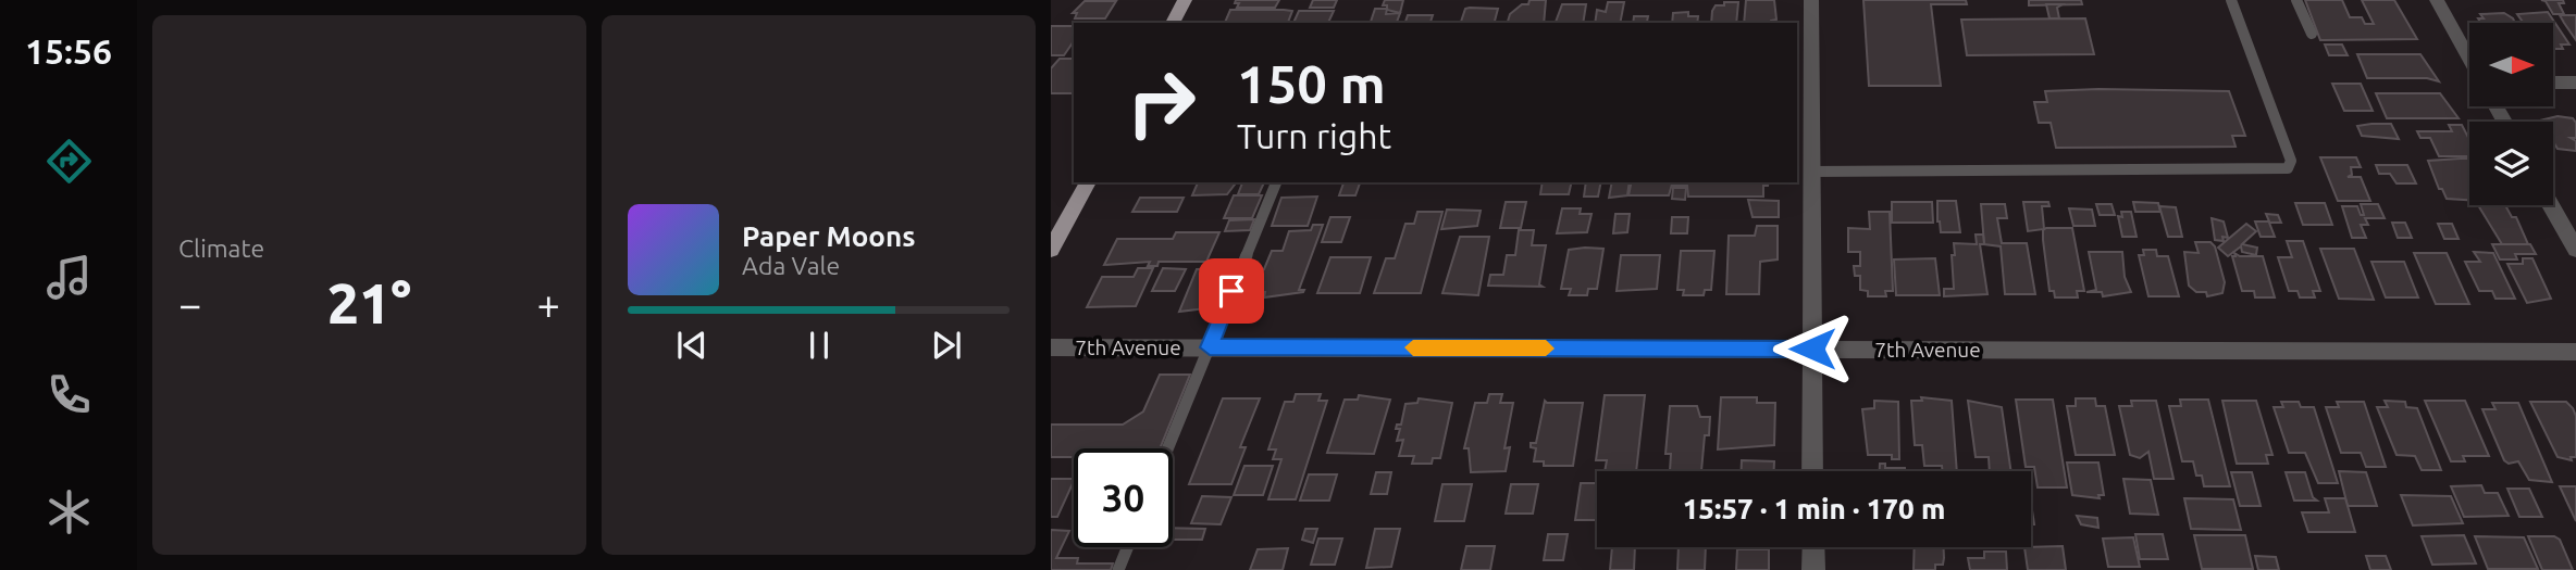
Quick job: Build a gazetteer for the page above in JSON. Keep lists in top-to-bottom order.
{
  "streets": {
    "street": ["7th Avenue"]
  },
  "north": "right",
  "page": {
    "tabs": "15:56",
    "tile": "Climate",
    "turn": ["150 m", "Turn right"],
    "song": ["Paper Moons", "Ada Vale"],
    "heat": ["−", "21°", "+"],
    "limit": "30",
    "trip": "15:57 · 1 min · 170 m"
  }
}
